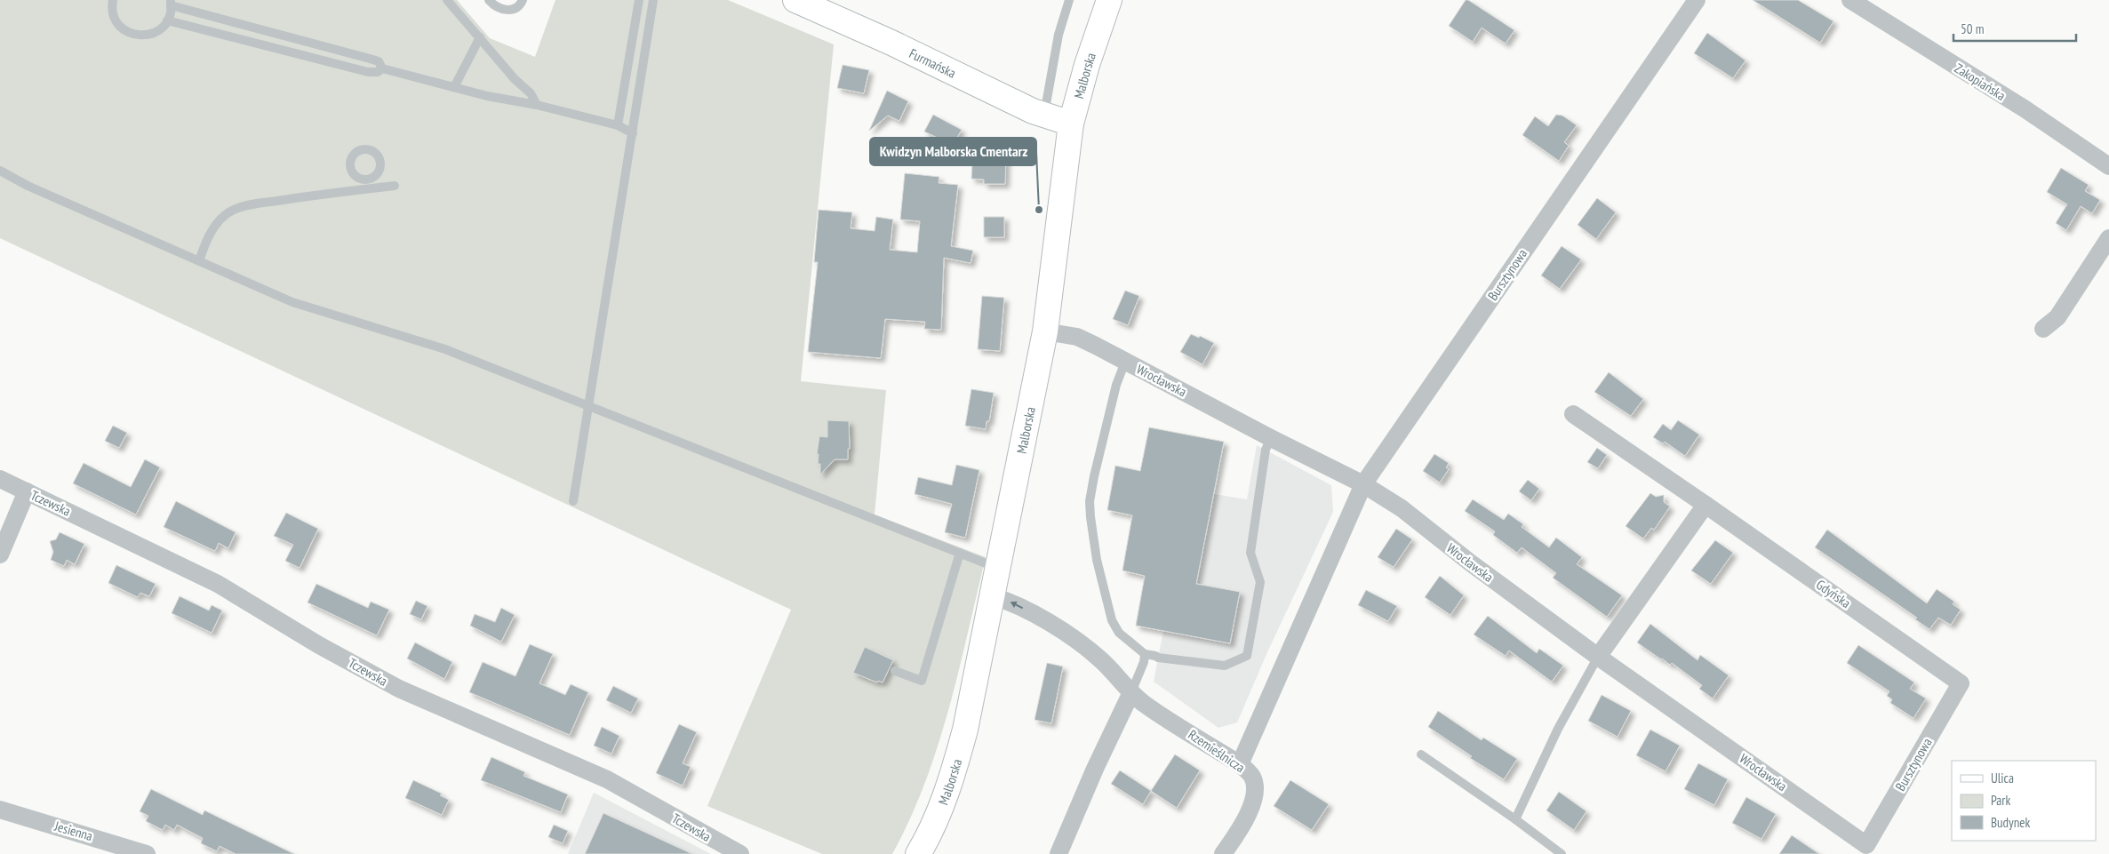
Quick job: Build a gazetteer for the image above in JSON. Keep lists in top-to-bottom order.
{
  "streets": {
    "main road": ["Furmańska", "Malborska"],
    "street": [
      "Zakopiańska",
      "Bursztynowa",
      "Wrocławska",
      "Tczewska",
      "Gdyńska",
      "Rzemieślnicza",
      "Jesienna"
    ]
  },
  "crossings": [
    ["Furmańska", "Malborska"],
    ["Malborska", "Wrocławska"],
    ["Malborska", "Rzemieślnicza"],
    ["Bursztynowa", "Wrocławska"],
    ["Bursztynowa", "Gdyńska"],
    ["Bursztynowa", "Rzemieślnicza"]
  ],
  "one_way": ["Rzemieślnicza"],
  "places": ["Kwidzyn Malborska Cmentarz"],
  "legend": ["Ulica", "Park", "Budynek"],
  "scale_bar": "50 m"
}
